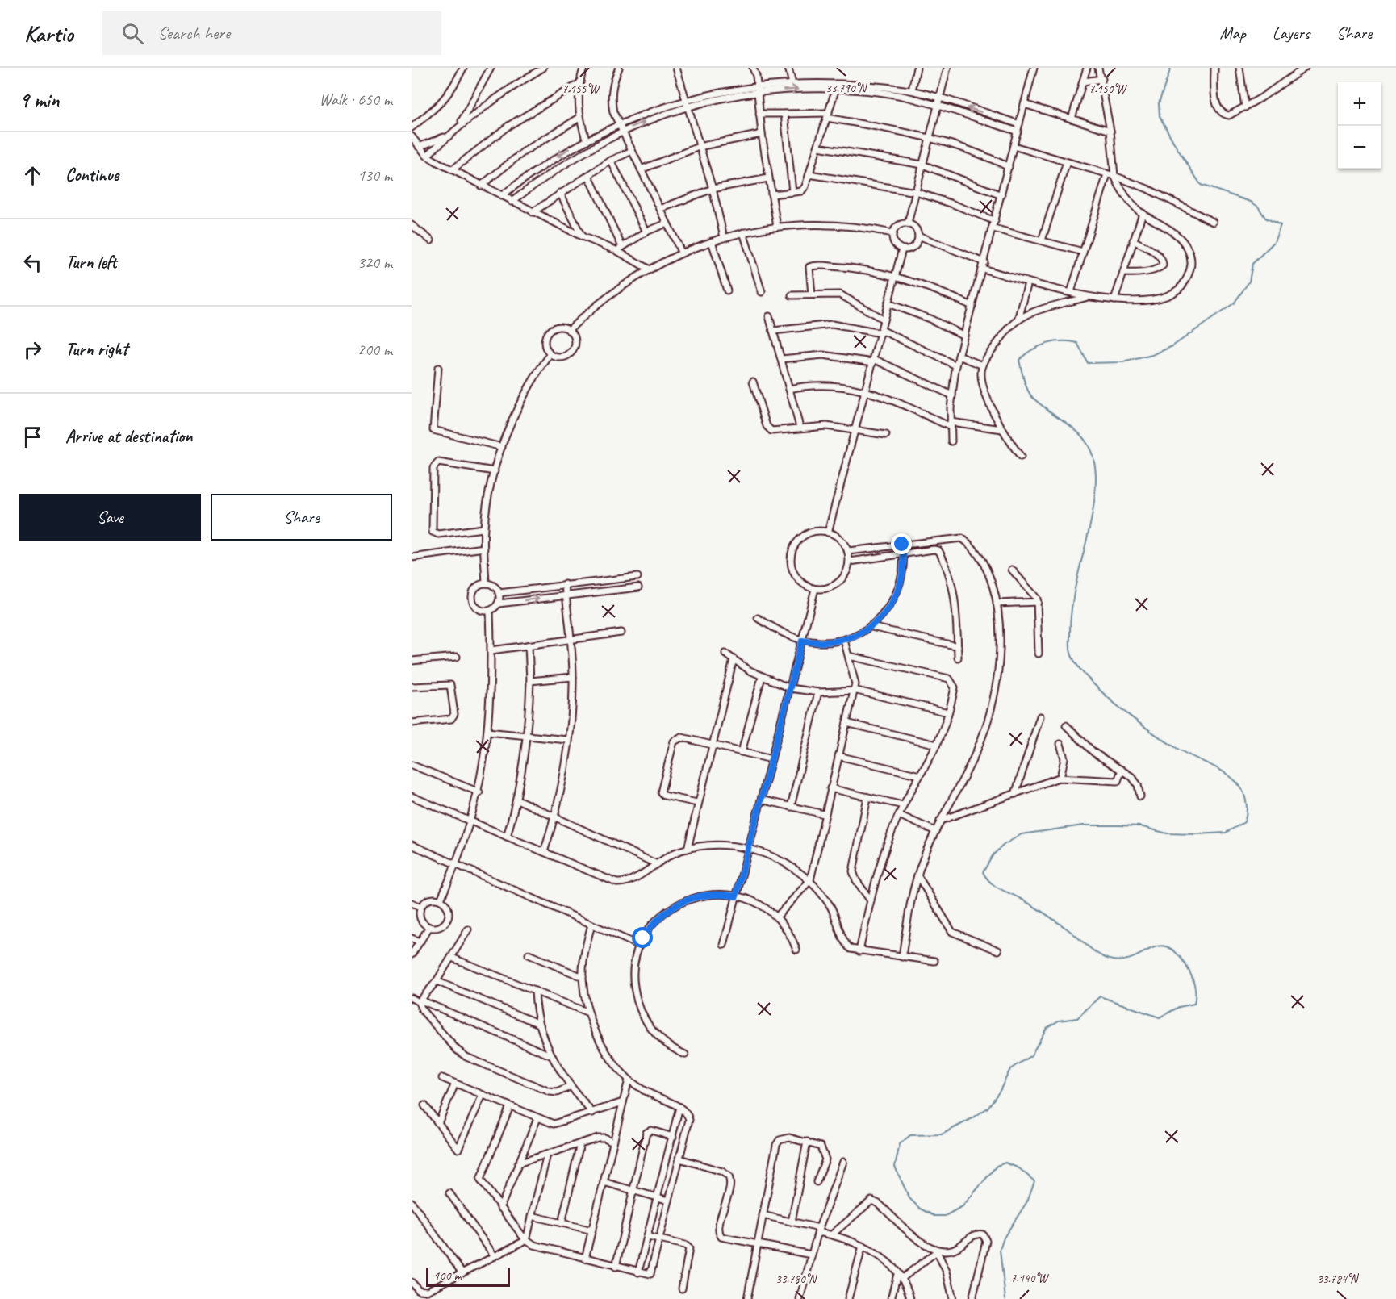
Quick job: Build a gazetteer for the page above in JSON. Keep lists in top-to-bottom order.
{
  "scale_bar": "100 m",
  "page": {
    "header": "Kartio",
    "search": "Search here",
    "nav": ["Map", "Layers", "Share"],
    "heading": ["9 min", "Walk · 650 m"],
    "map_buttons": ["+", "−"],
    "list": [
      ["Continue", "130 m"],
      ["Turn left", "320 m"],
      ["Turn right", "200 m"],
      "Arrive at destination"
    ],
    "buttons": ["Save", "Share"],
    "scale": "100 m"
  },
  "coordinates": [
    "33.790°N",
    "7.155°W",
    "7.150°W",
    "7.140°W",
    "33.780°N",
    "33.784°N"
  ]
}
